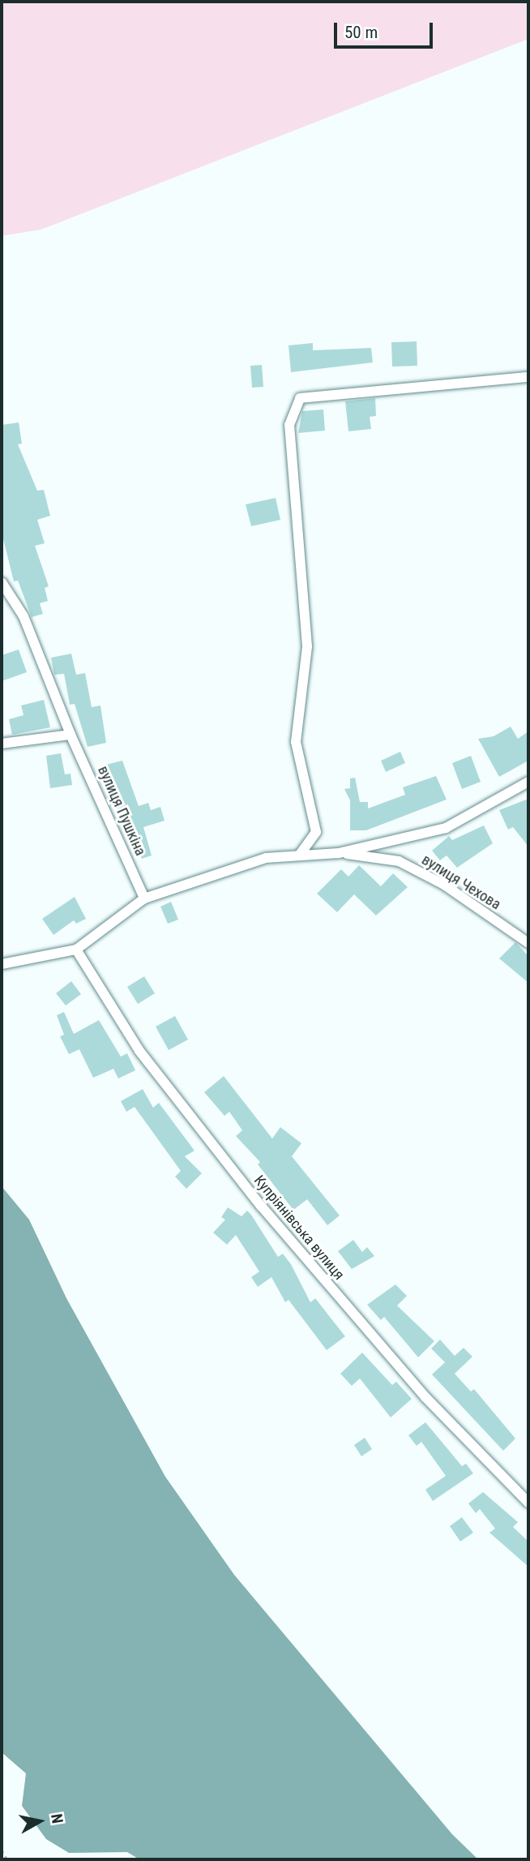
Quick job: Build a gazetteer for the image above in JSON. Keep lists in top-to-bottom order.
{
  "streets": {
    "street": ["вулиця Пушкіна", "вулиця Чехова", "Купріянівська вулиця"]
  },
  "scale_bar": "50 m",
  "north": "right"
}
